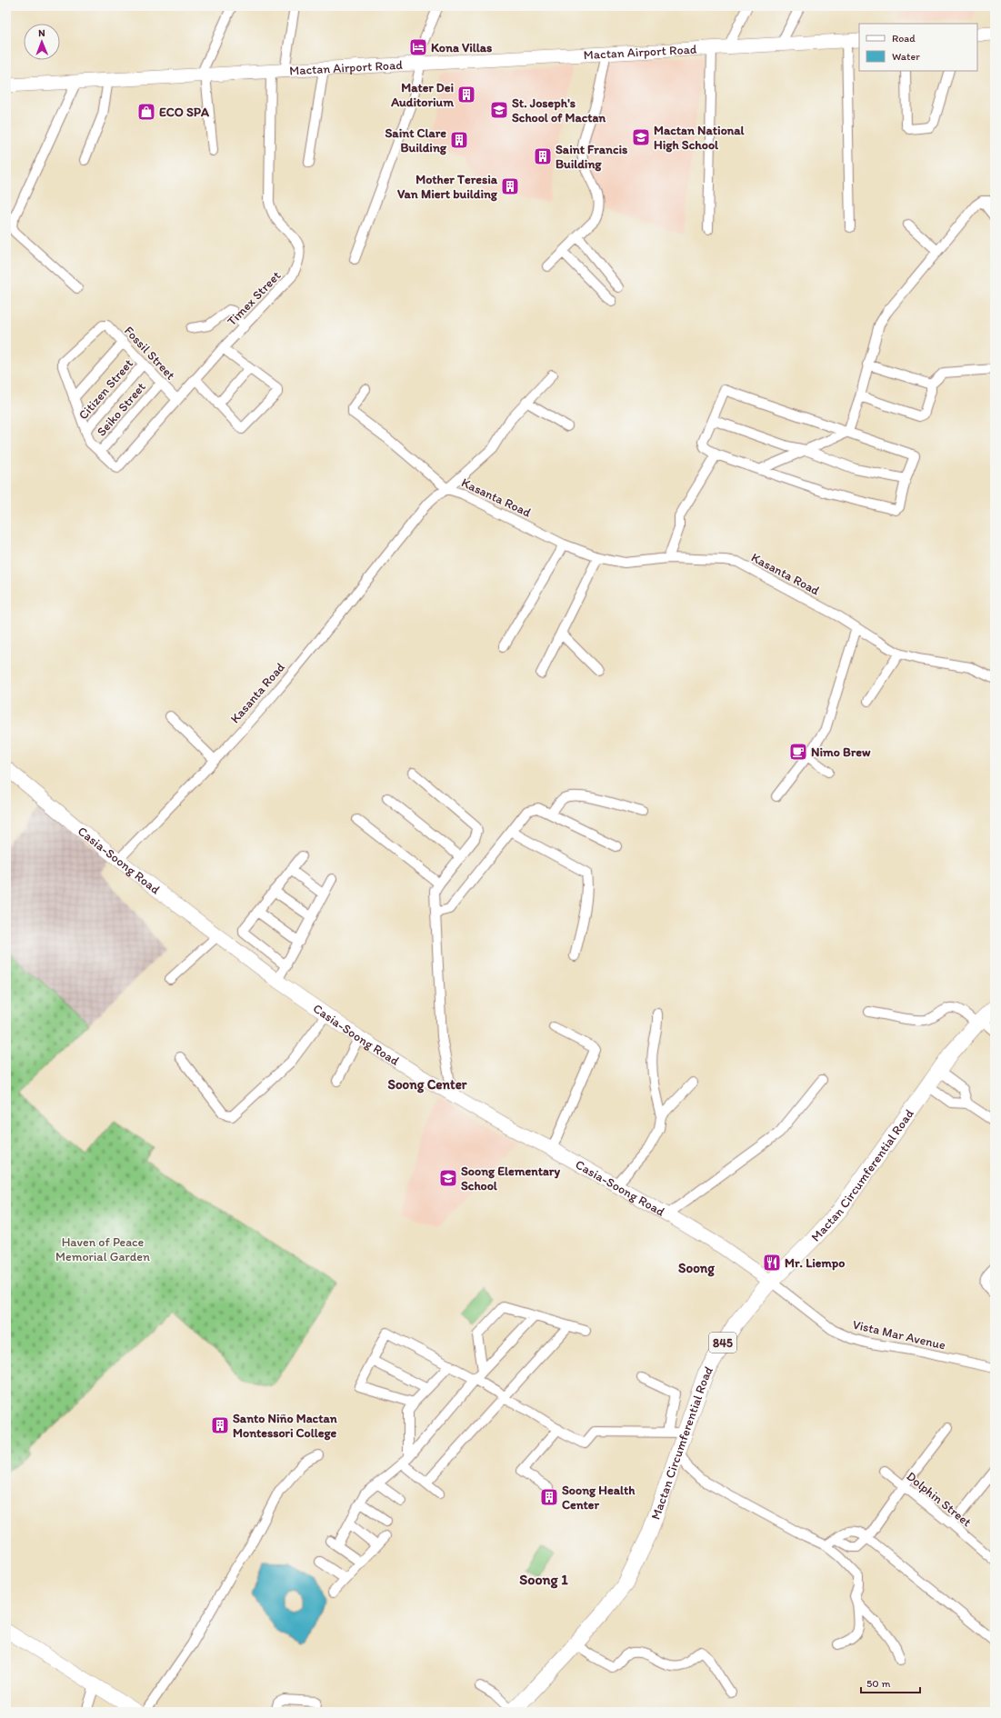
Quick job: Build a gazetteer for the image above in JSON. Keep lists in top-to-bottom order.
{
  "streets": {
    "main road": ["Mactan Circumferential Road", "845"],
    "street": [
      "Mactan Airport Road",
      "Timex Street",
      "Fossil Street",
      "Citizen Street",
      "Seiko Street",
      "Kasanta Road",
      "Casia-Soong Road",
      "Vista Mar Avenue",
      "Dolphin Street"
    ]
  },
  "crossings": [
    ["Mactan Airport Road", "Timex Street"],
    ["Timex Street", "Fossil Street"],
    ["Timex Street", "Seiko Street"],
    ["Fossil Street", "Citizen Street"],
    ["Fossil Street", "Seiko Street"],
    ["Kasanta Road", "Casia-Soong Road"],
    ["Casia-Soong Road", "Mactan Circumferential Road"],
    ["Casia-Soong Road", "Vista Mar Avenue"],
    ["Mactan Circumferential Road", "Vista Mar Avenue"]
  ],
  "districts": ["Soong Center", "Soong", "Soong 1"],
  "parks": ["Haven of Peace Memorial Garden"],
  "places": {
    "hotel": ["Kona Villas"],
    "building": [
      "Mater Dei Auditorium",
      "Saint Clare Building",
      "Saint Francis Building",
      "Mother Teresia Van Miert building",
      "Santo Niño Mactan Montessori College",
      "Soong Health Center"
    ],
    "school or university": ["St. Joseph's School of Mactan", "Mactan National High School", "Soong Elementary School"],
    "shop": ["ECO SPA"],
    "cafe": ["Nimo Brew"],
    "restaurant": ["Mr. Liempo"]
  },
  "legend": ["Road", "Water"],
  "scale_bar": "50 m",
  "north": "top"
}
